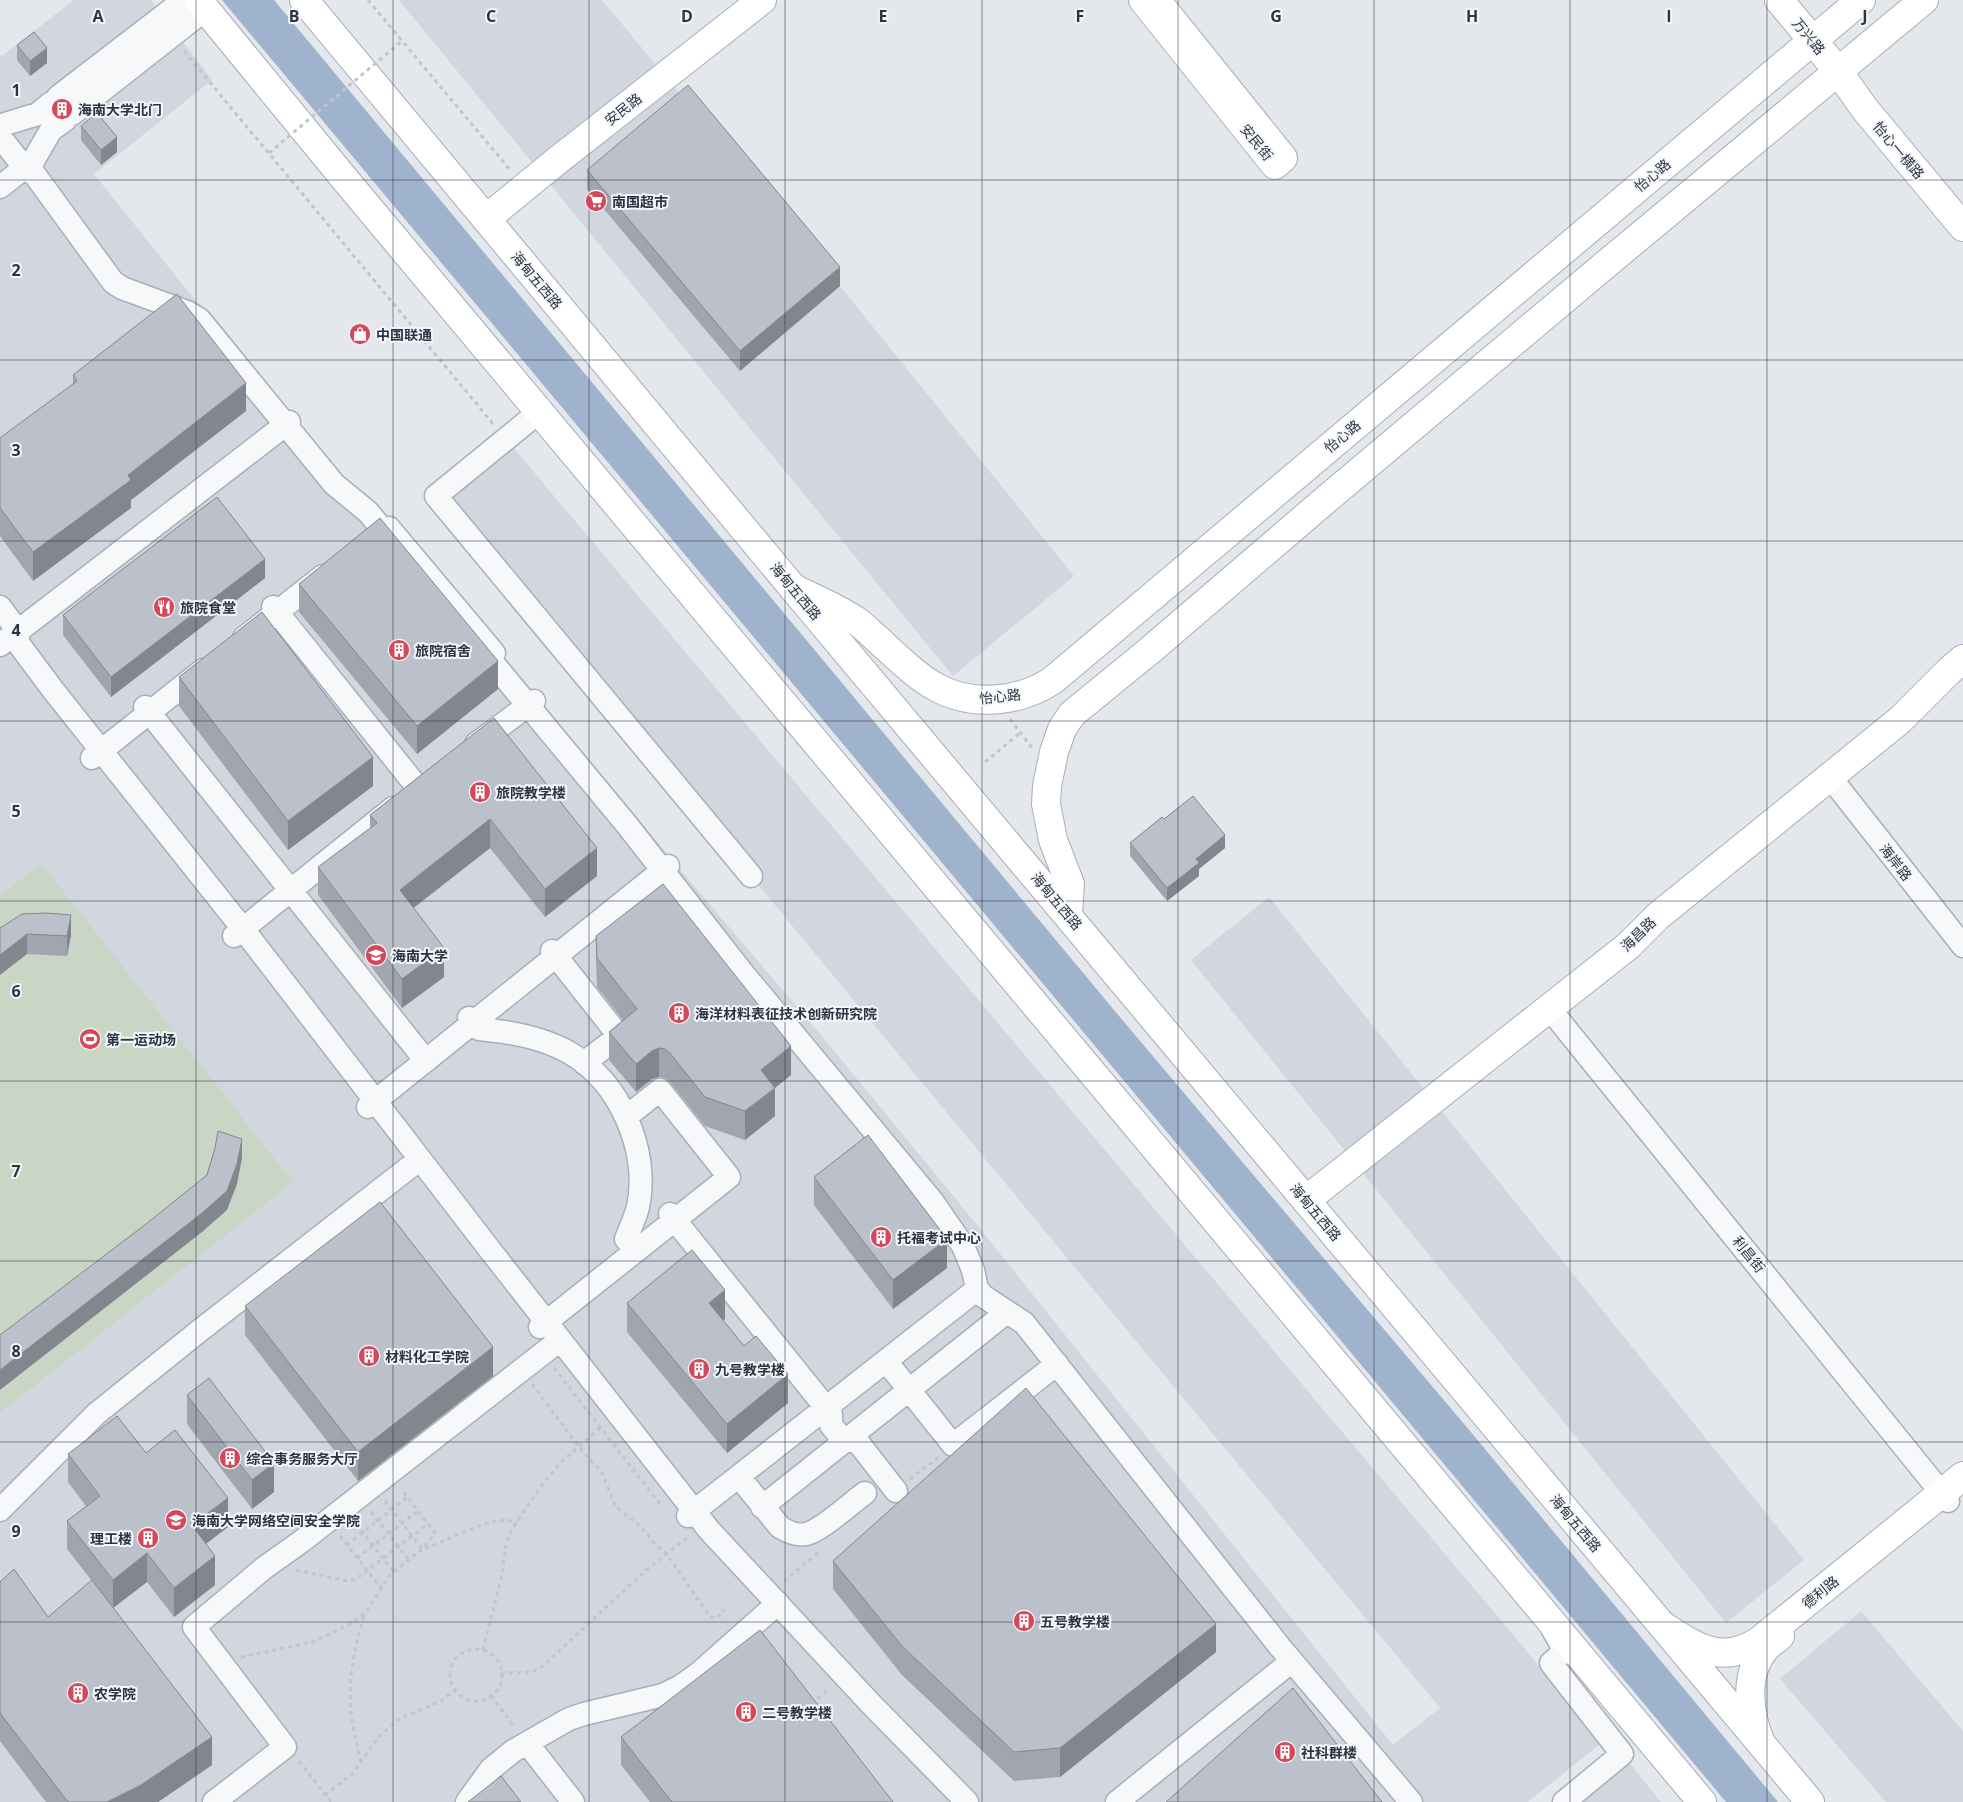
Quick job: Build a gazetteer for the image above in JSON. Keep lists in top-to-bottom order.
{
  "streets": {
    "street": [
      "万兴路",
      "安民路",
      "安民街",
      "怡心一横路",
      "怡心路",
      "海甸五西路",
      "海岸路",
      "海昌路",
      "利昌街",
      "德利路"
    ]
  },
  "crossings": [
    ["万兴路", "怡心一横路"],
    ["万兴路", "怡心路"],
    ["安民路", "海甸五西路"],
    ["怡心路", "海甸五西路"],
    ["海甸五西路", "海昌路"],
    ["海甸五西路", "德利路"],
    ["海岸路", "海昌路"],
    ["海昌路", "利昌街"],
    ["利昌街", "德利路"]
  ],
  "places": {
    "building": [
      "海南大学北门",
      "旅院宿舍",
      "旅院教学楼",
      "海洋材料表征技术创新研究院",
      "托福考试中心",
      "材料化工学院",
      "九号教学楼",
      "综合事务服务大厅",
      "理工楼",
      "五号教学楼",
      "农学院",
      "二号教学楼",
      "社科群楼"
    ],
    "supermarket": ["南国超市"],
    "shop": ["中国联通"],
    "restaurant": ["旅院食堂"],
    "school or university": ["海南大学", "海南大学网络空间安全学院"],
    "sports": ["第一运动场"]
  },
  "grid": {
    "columns": [
      "A",
      "B",
      "C",
      "D",
      "E",
      "F",
      "G",
      "H",
      "I",
      "J"
    ],
    "rows": [
      "1",
      "2",
      "3",
      "4",
      "5",
      "6",
      "7",
      "8",
      "9"
    ]
  }
}
